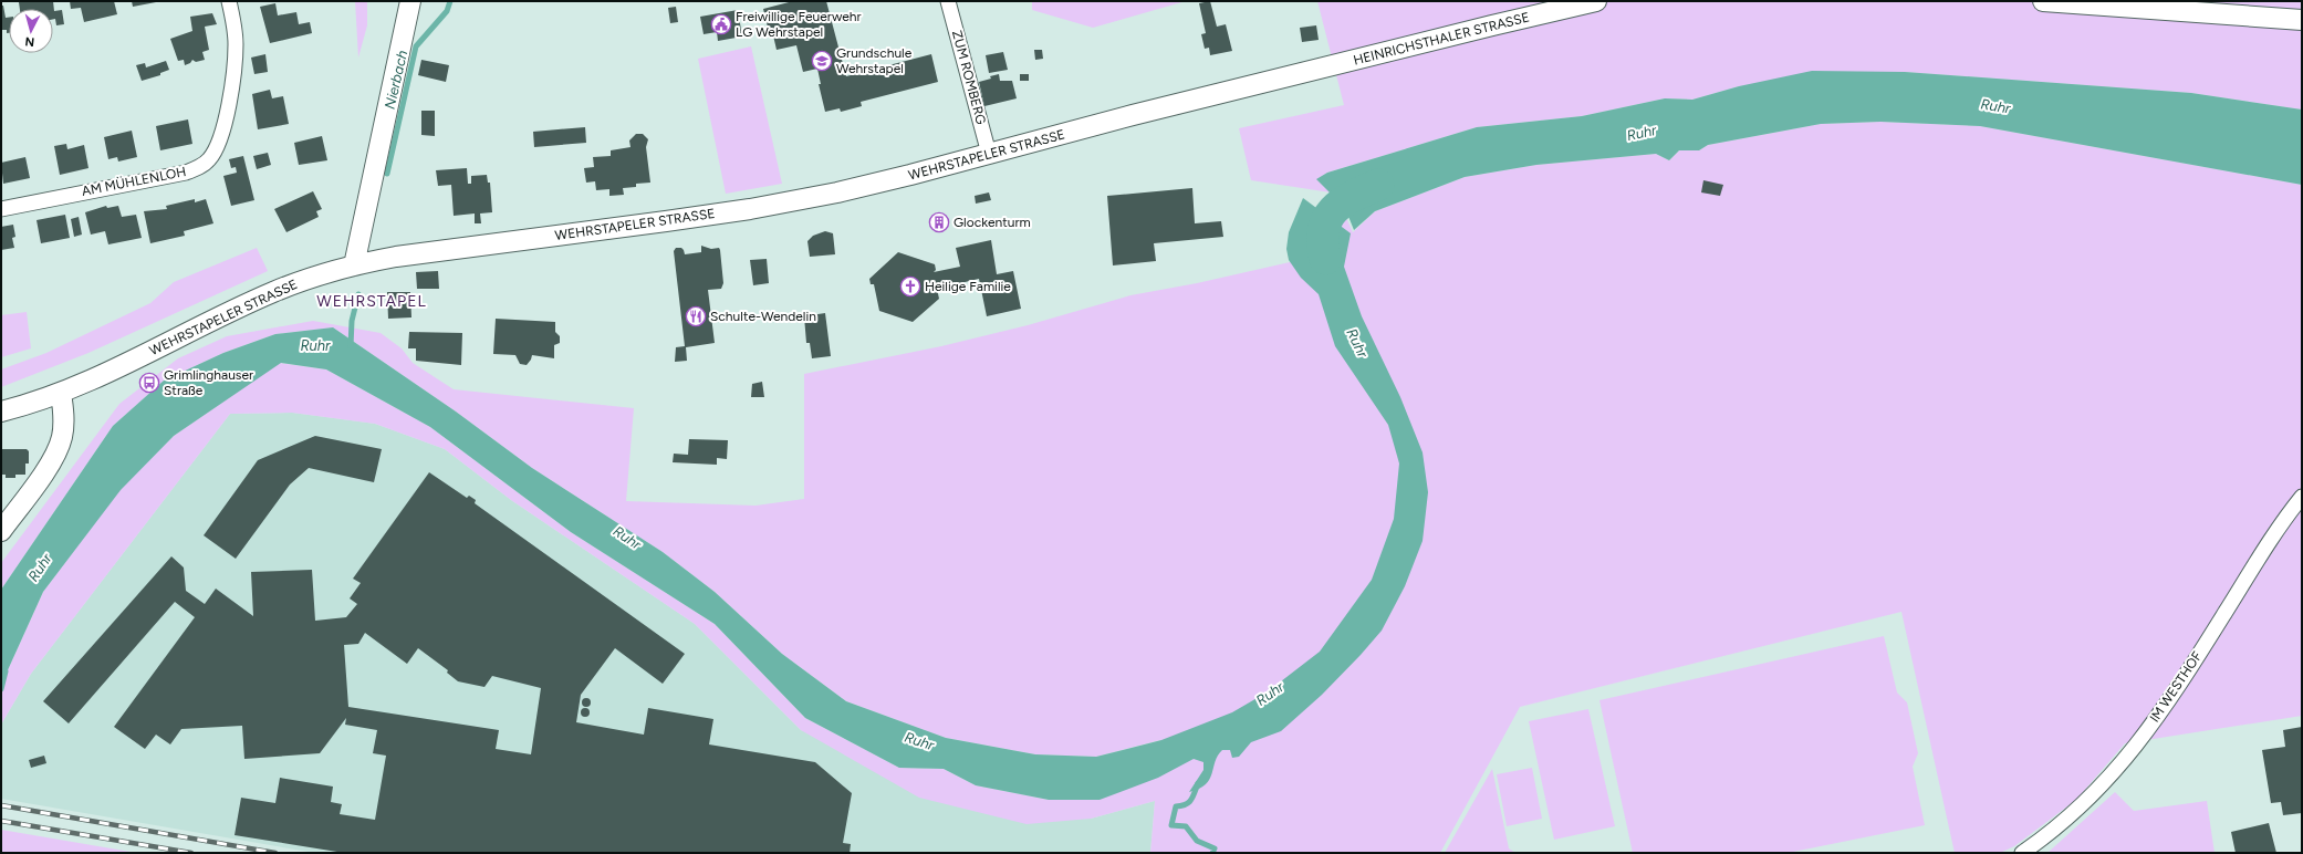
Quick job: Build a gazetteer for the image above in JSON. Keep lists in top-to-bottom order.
{
  "streets": {
    "main road": ["HEINRICHSTHALER STRASSE", "WEHRSTAPELER STRASSE"],
    "street": ["ZUM ROMBERG", "AM MÜHLENLOH", "IM WESTHOF"]
  },
  "crossings": [
    ["HEINRICHSTHALER STRASSE", "WEHRSTAPELER STRASSE"],
    ["ZUM ROMBERG", "WEHRSTAPELER STRASSE"]
  ],
  "districts": ["WEHRSTAPEL"],
  "water": ["Nierbach", "Ruhr"],
  "places": {
    "public building": ["Freiwillige Feuerwehr LG Wehrstapel"],
    "school or university": ["Grundschule Wehrstapel"],
    "building": ["Glockenturm"],
    "church": ["Heilige Familie"],
    "restaurant": ["Schulte-Wendelin"],
    "bus stop": ["Grimlinghauser Straße"]
  },
  "north": "bottom"
}
